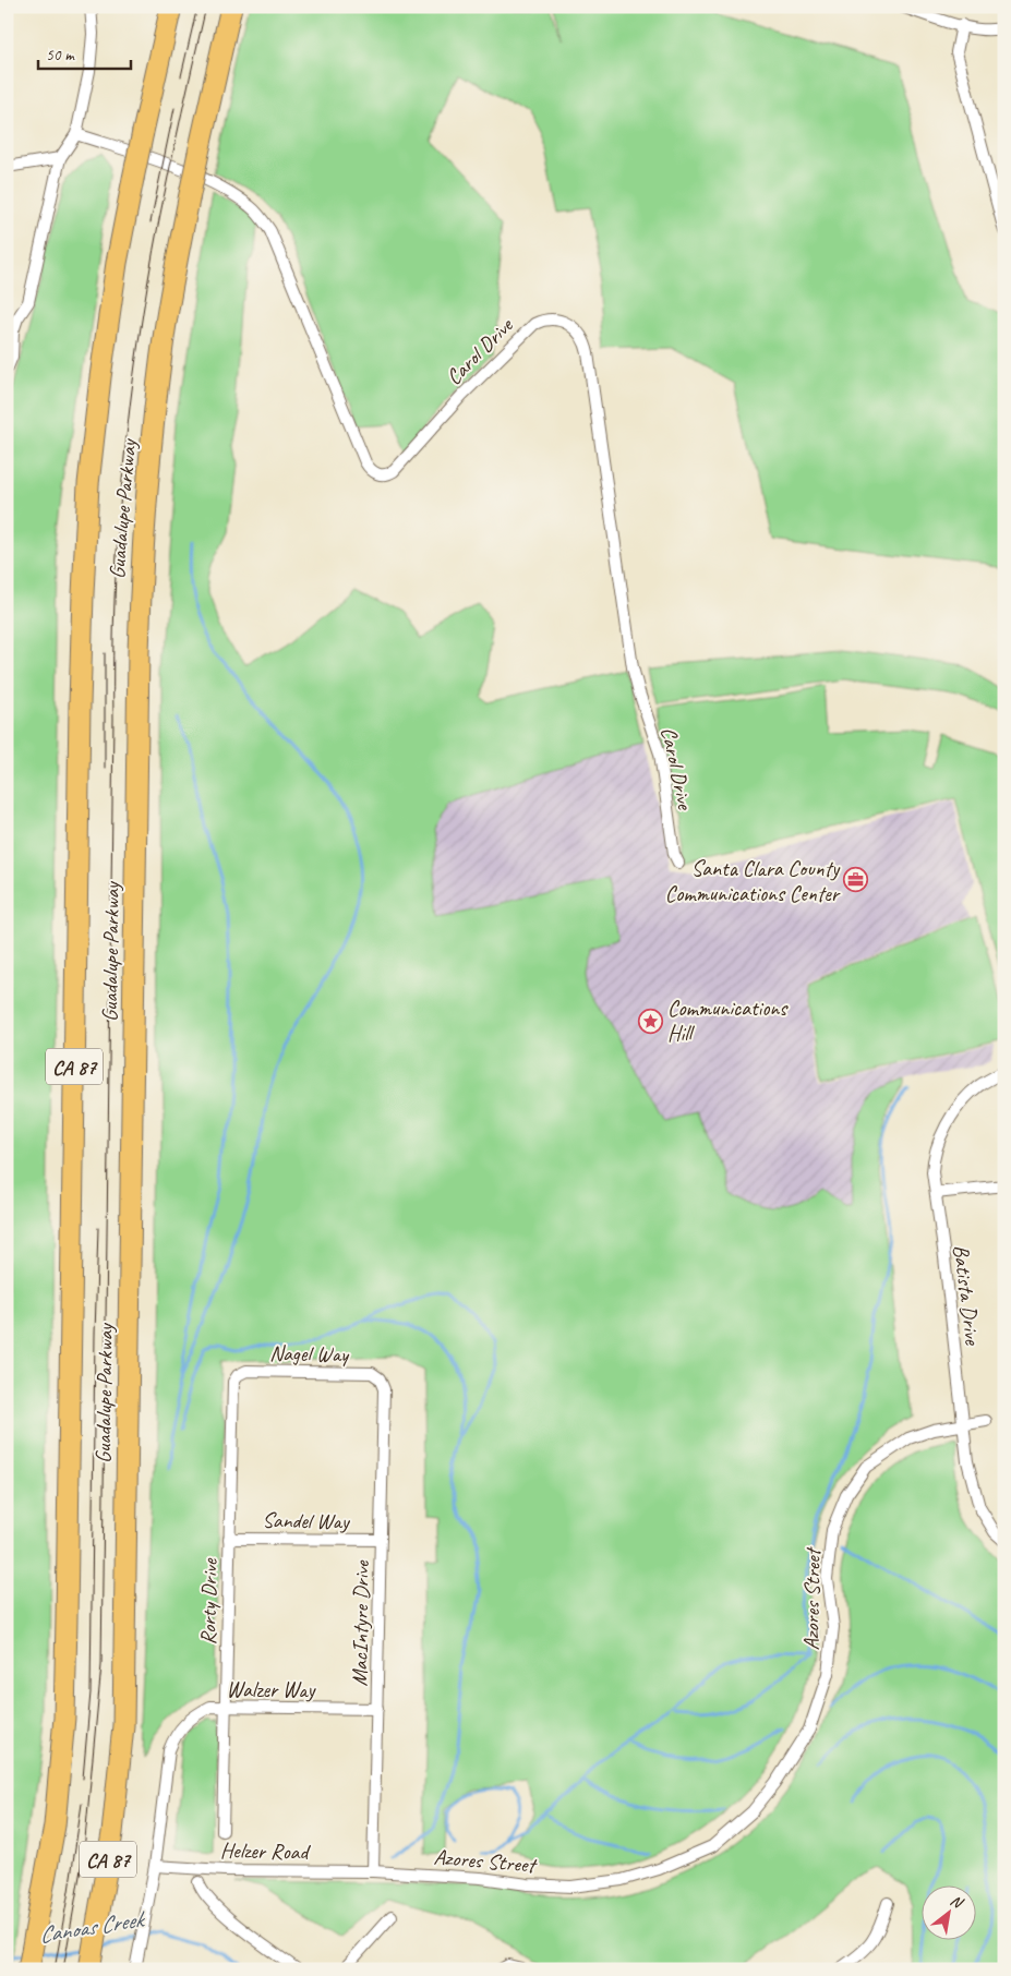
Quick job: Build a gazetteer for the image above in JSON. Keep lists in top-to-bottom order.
{
  "streets": {
    "highway": ["Guadalupe Parkway", "CA 87"],
    "street": [
      "Carol Drive",
      "Batista Drive",
      "Nagel Way",
      "Sandel Way",
      "Azores Street",
      "Rorty Drive",
      "MacIntyre Drive",
      "Walzer Way",
      "Helzer Road"
    ]
  },
  "crossings": [
    ["Batista Drive", "Azores Street"],
    ["Nagel Way", "Rorty Drive"],
    ["Nagel Way", "MacIntyre Drive"],
    ["Sandel Way", "Rorty Drive"],
    ["Sandel Way", "MacIntyre Drive"],
    ["Azores Street", "MacIntyre Drive"],
    ["Azores Street", "Helzer Road"],
    ["Rorty Drive", "Walzer Way"],
    ["MacIntyre Drive", "Walzer Way"],
    ["MacIntyre Drive", "Helzer Road"],
    ["Walzer Way", "Helzer Road"]
  ],
  "water": ["Canoas Creek"],
  "places": {
    "office": ["Santa Clara County Communications Center"],
    "place": ["Communications Hill"]
  },
  "scale_bar": "50 m",
  "north": "top right"
}
